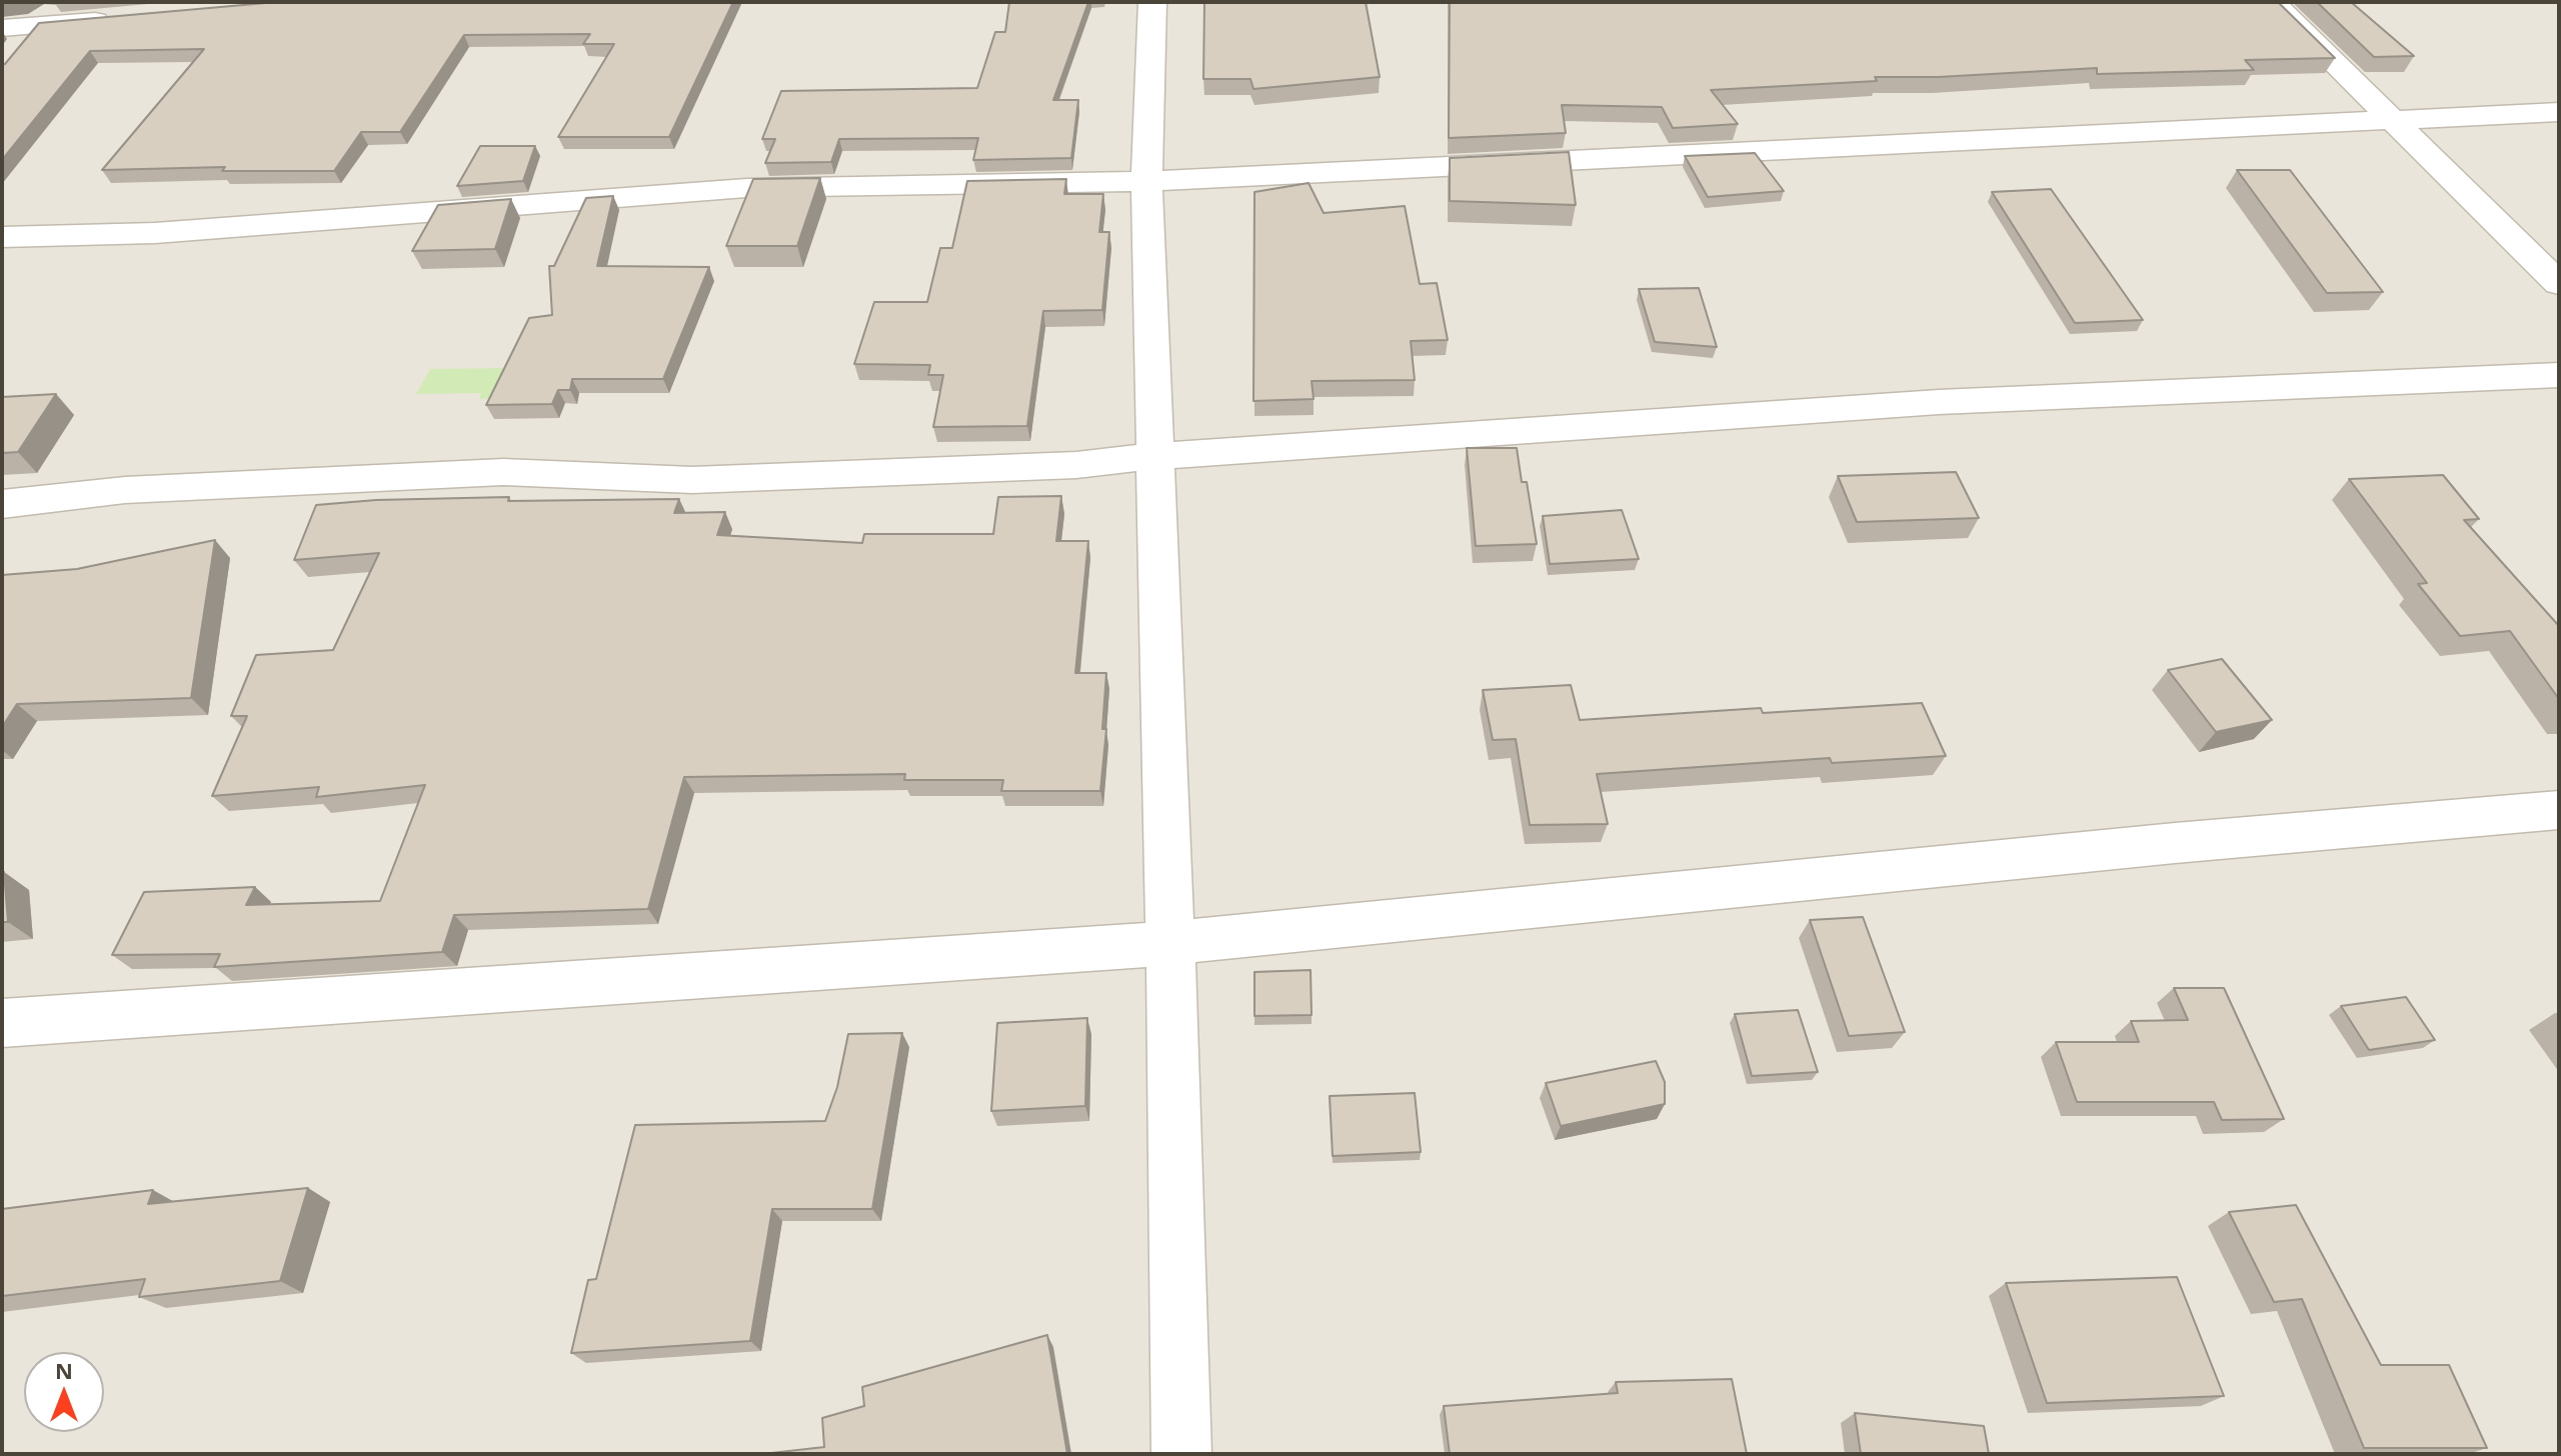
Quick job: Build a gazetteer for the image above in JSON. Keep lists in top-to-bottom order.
{
  "north": "top"
}
